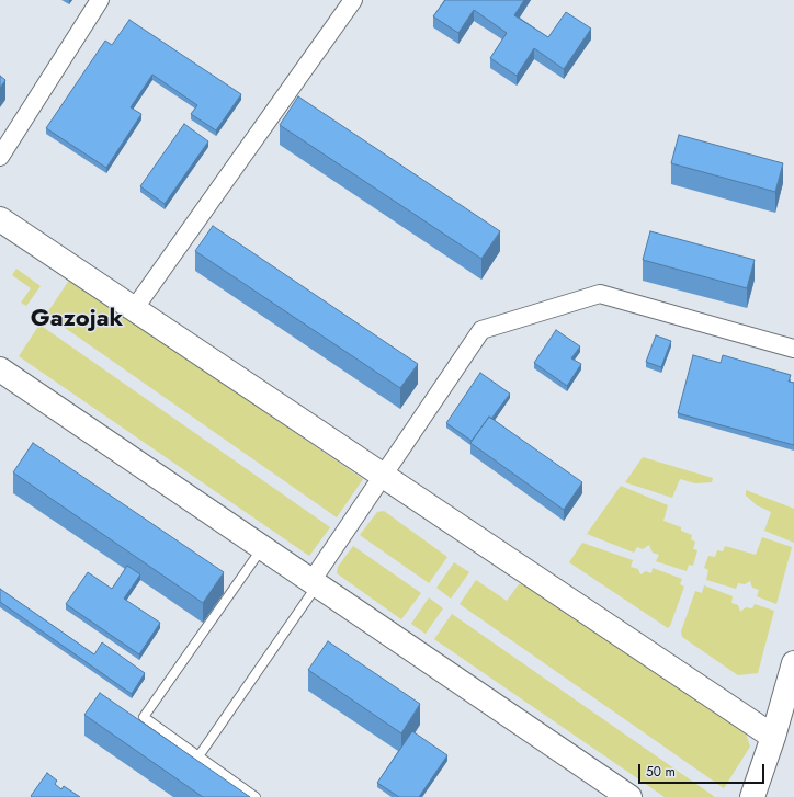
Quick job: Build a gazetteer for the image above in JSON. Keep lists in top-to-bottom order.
{
  "districts": ["Gazojak"],
  "scale_bar": "50 m"
}
